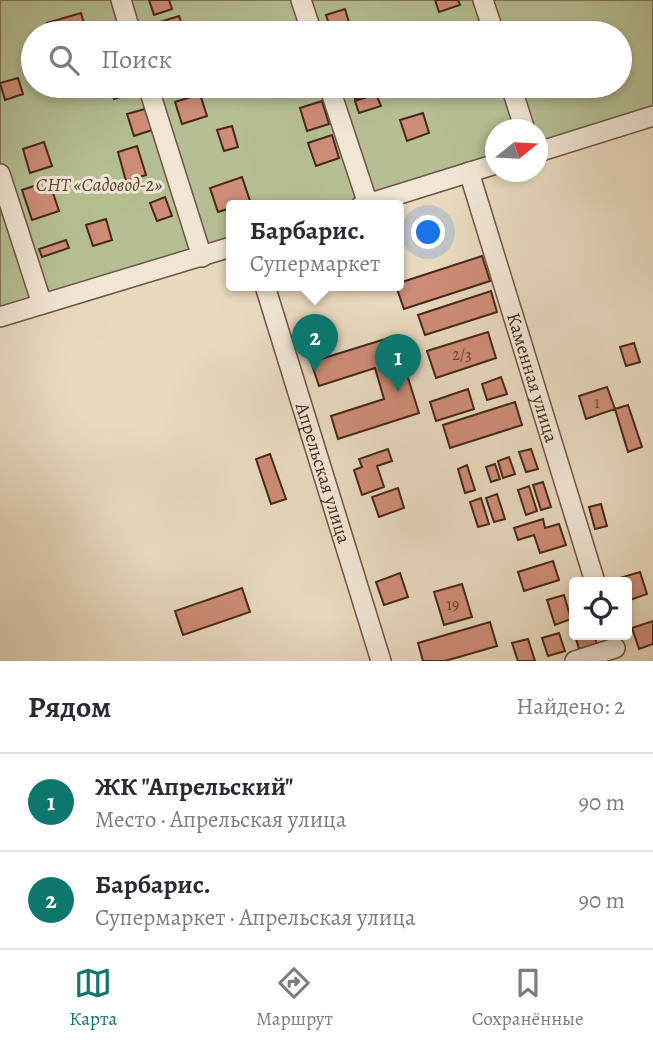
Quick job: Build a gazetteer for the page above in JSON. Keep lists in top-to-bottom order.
{
  "streets": {
    "street": ["Каменная улица", "Апрельская улица"]
  },
  "parks": ["СНТ «Садовод-2»"],
  "house_numbers": ["2/3", "1", "19"],
  "north": "right",
  "page": {
    "search": "Поиск",
    "popup": ["Барбарис.", "Супермаркет"],
    "pins": ["2", "1"],
    "heading": ["Рядом", "Найдено: 2"],
    "list": [
      {
        "mark": "1",
        "name": "ЖК \"Апрельский\"",
        "note": "Место · Апрельская улица",
        "value": "90 m"
      },
      {
        "mark": "2",
        "name": "Барбарис.",
        "note": "Супермаркет · Апрельская улица",
        "value": "90 m"
      }
    ],
    "nav": ["Карта", "Маршрут", "Сохранённые"]
  }
}
